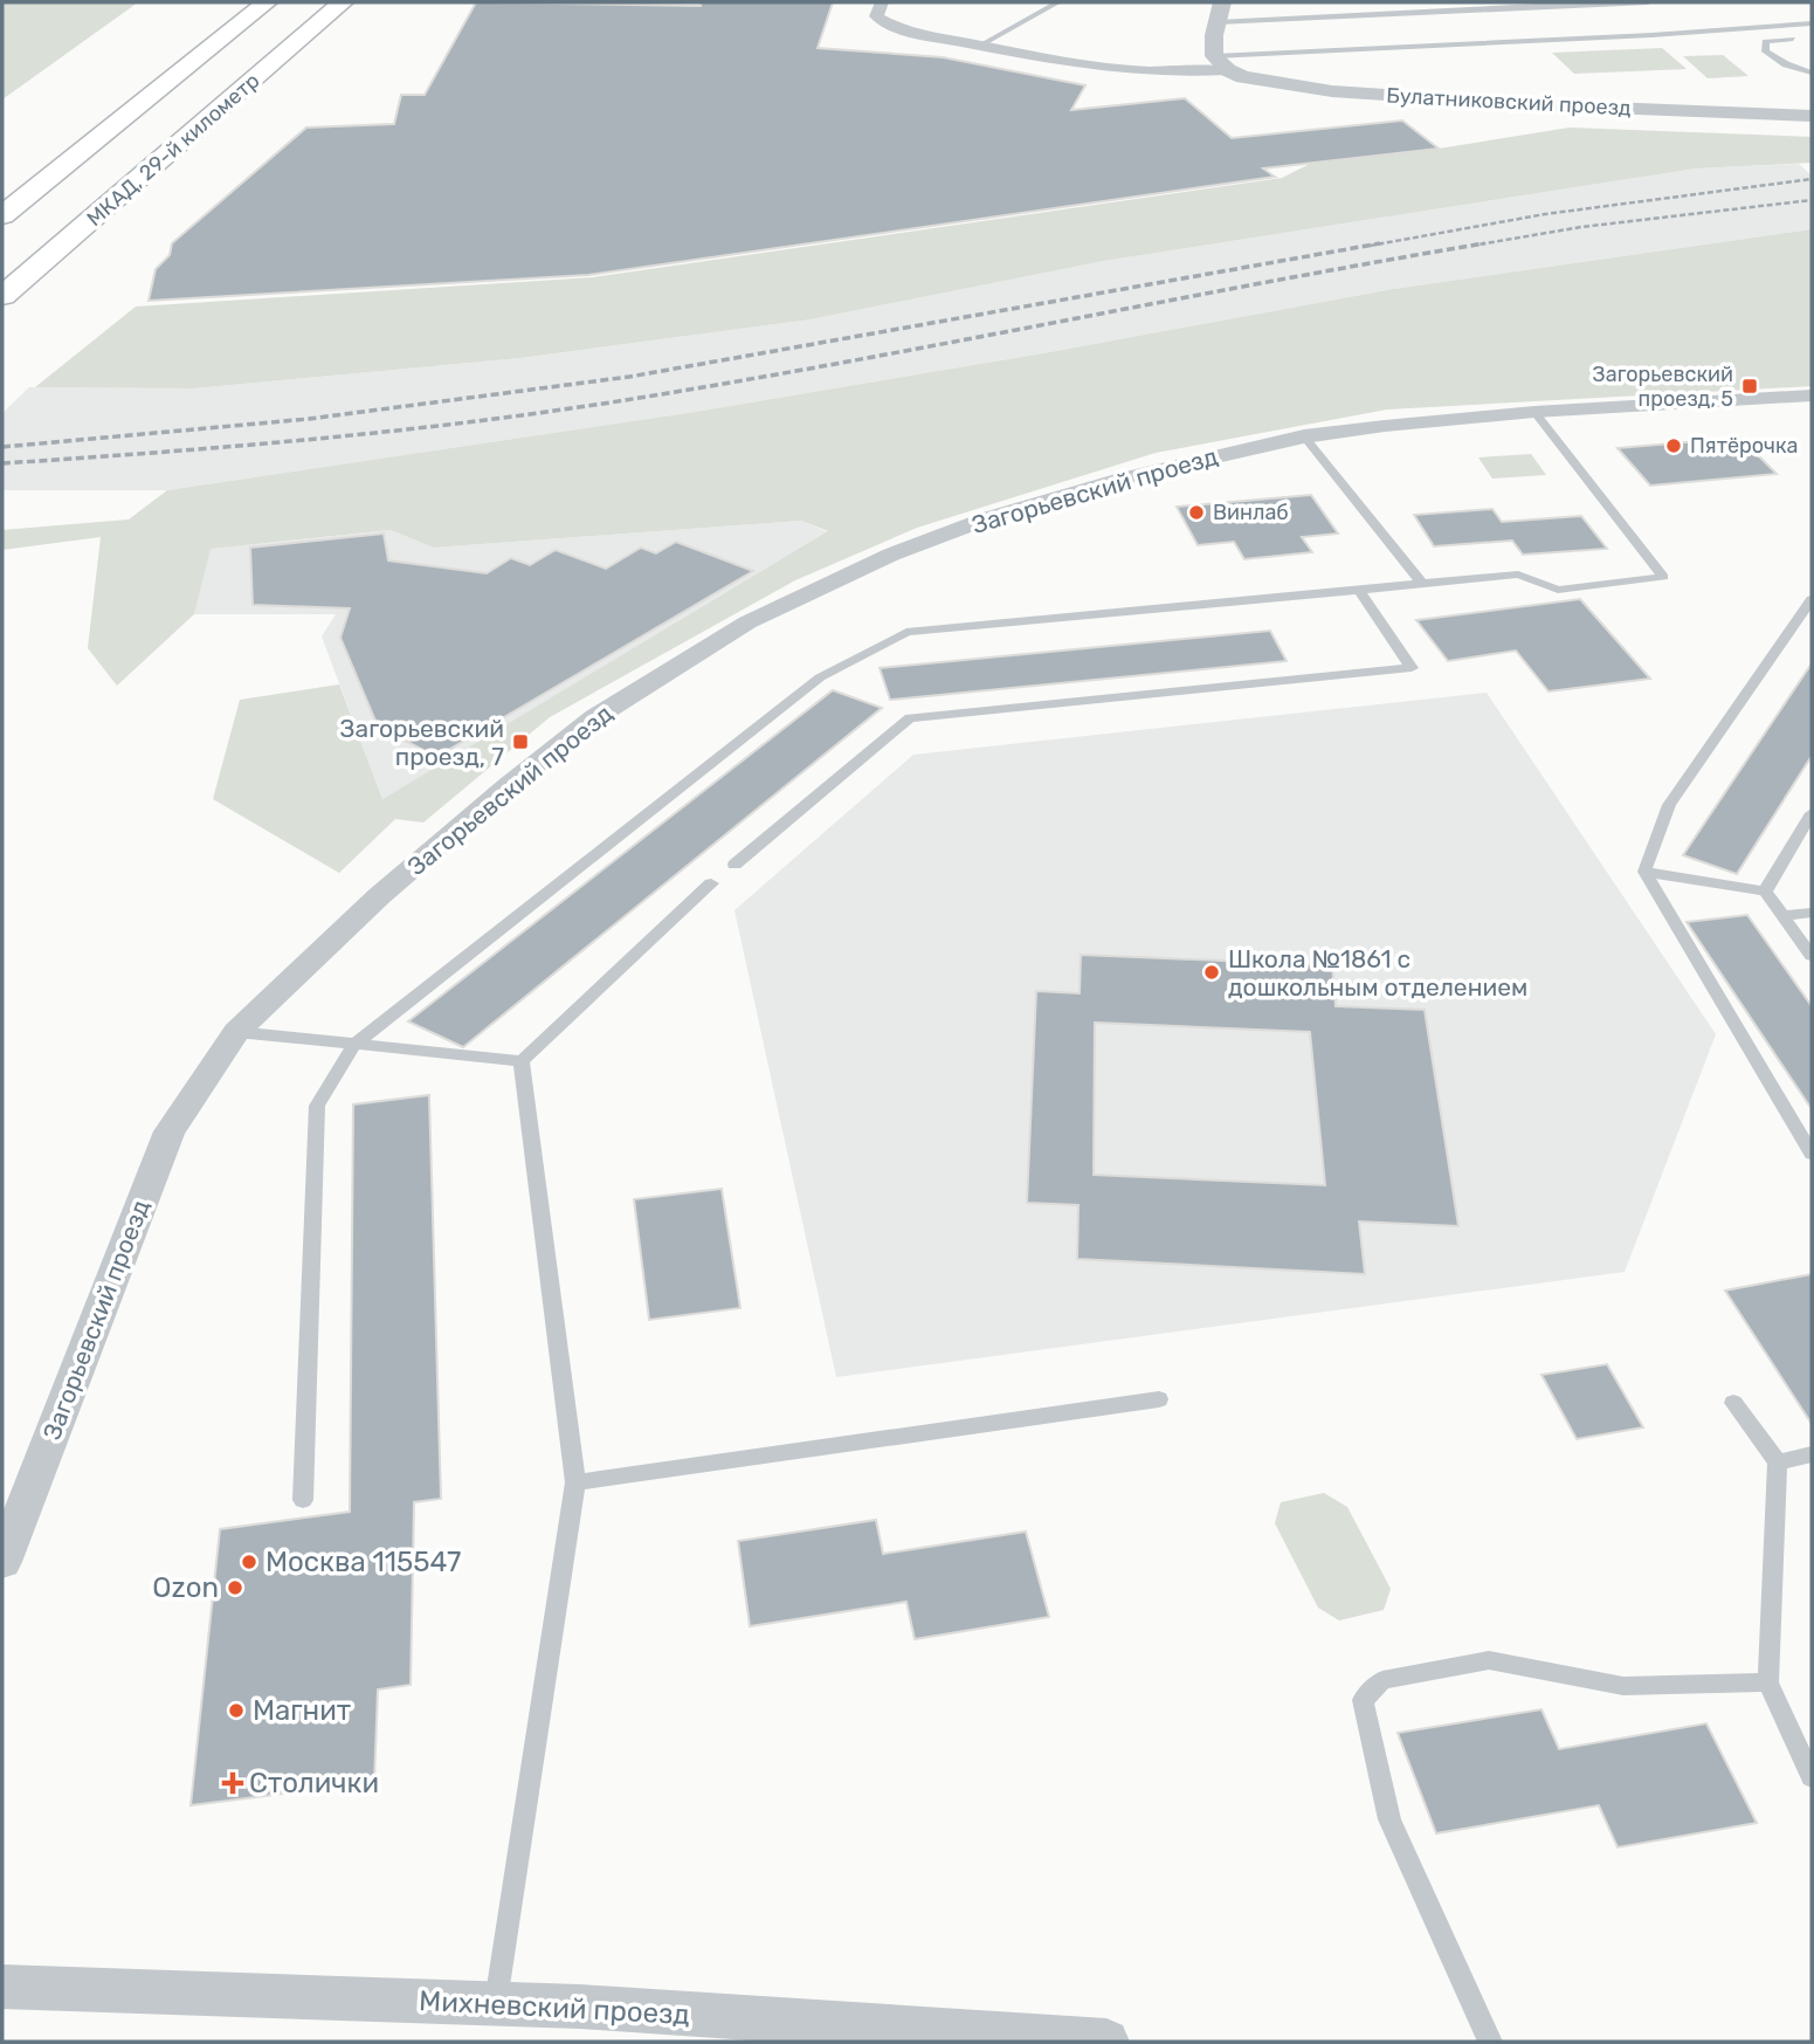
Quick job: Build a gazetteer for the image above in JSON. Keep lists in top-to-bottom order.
{
  "streets": {
    "highway": ["МКАД, 29-й километр"],
    "street": ["Булатниковский проезд", "Загорьевский проезд", "Михневский проезд"]
  },
  "places": {
    "transit": ["Загорьевский проезд, 5", "Загорьевский проезд, 7"],
    "other": [
      "Пятёрочка",
      "Винлаб",
      "Школа №1861 с дошкольным отделением",
      "Москва 115547",
      "Ozon",
      "Магнит"
    ],
    "health": ["Столички"]
  }
}
